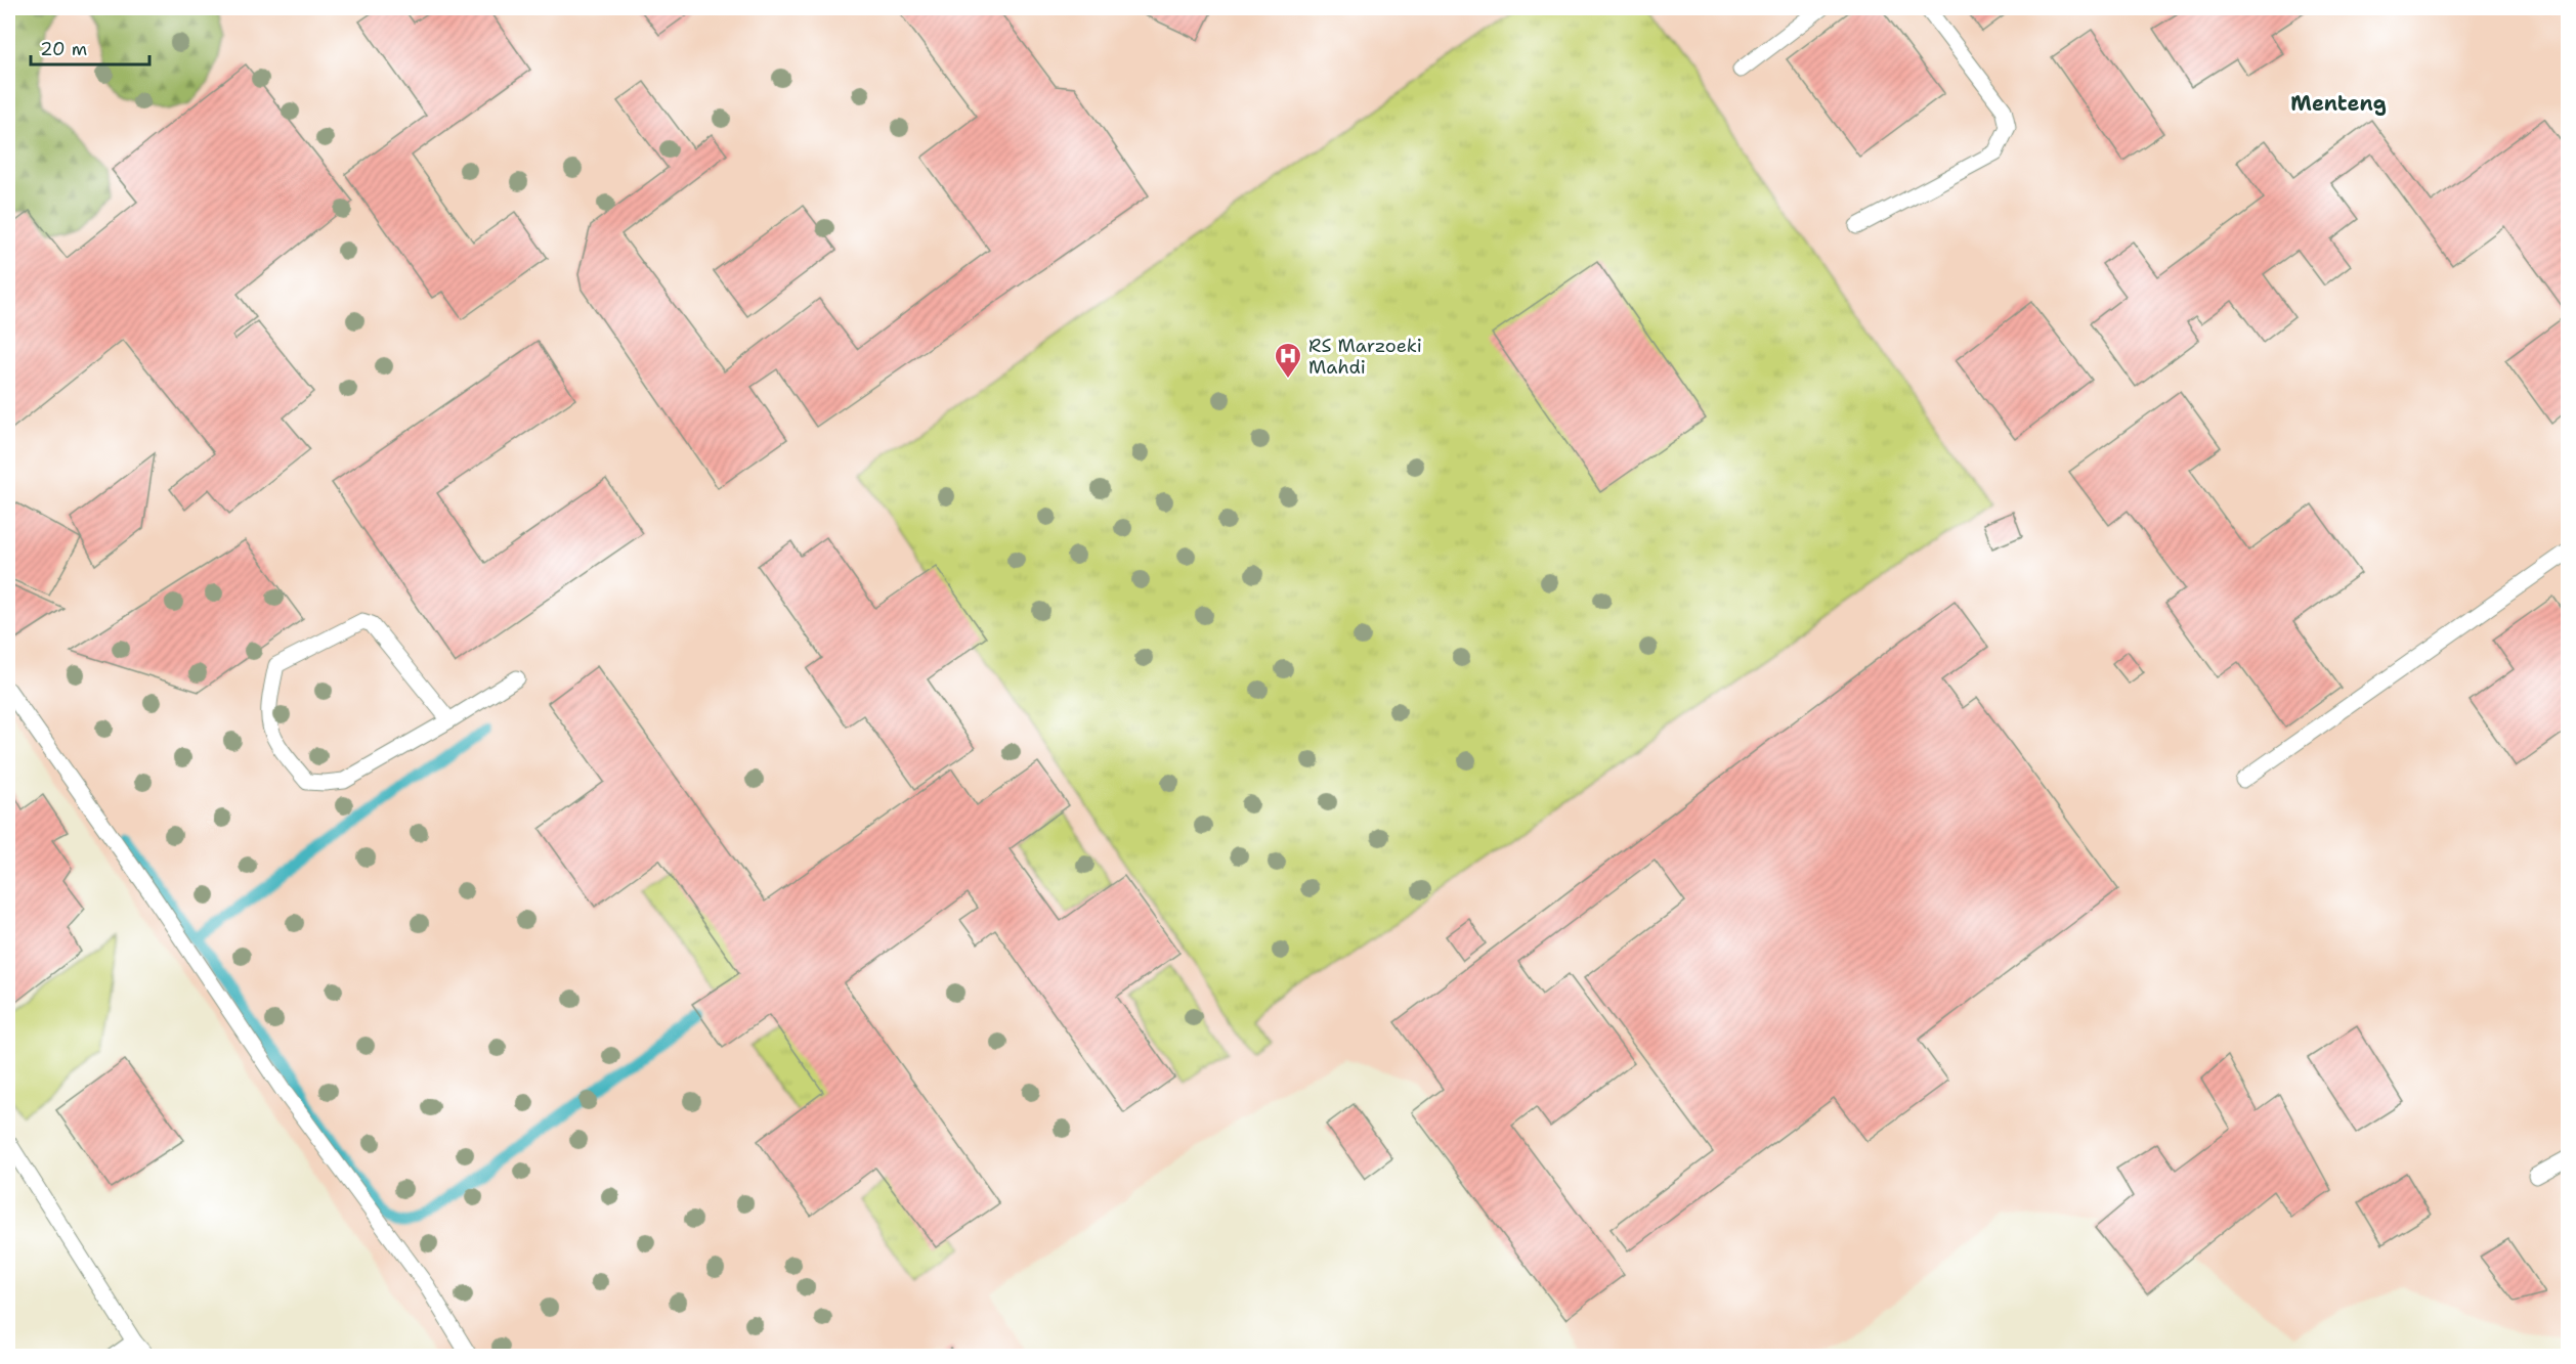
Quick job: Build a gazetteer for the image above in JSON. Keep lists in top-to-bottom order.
{
  "districts": ["Menteng"],
  "places": {
    "hospital": ["RS Marzoeki Mahdi"]
  },
  "scale_bar": "20 m"
}
